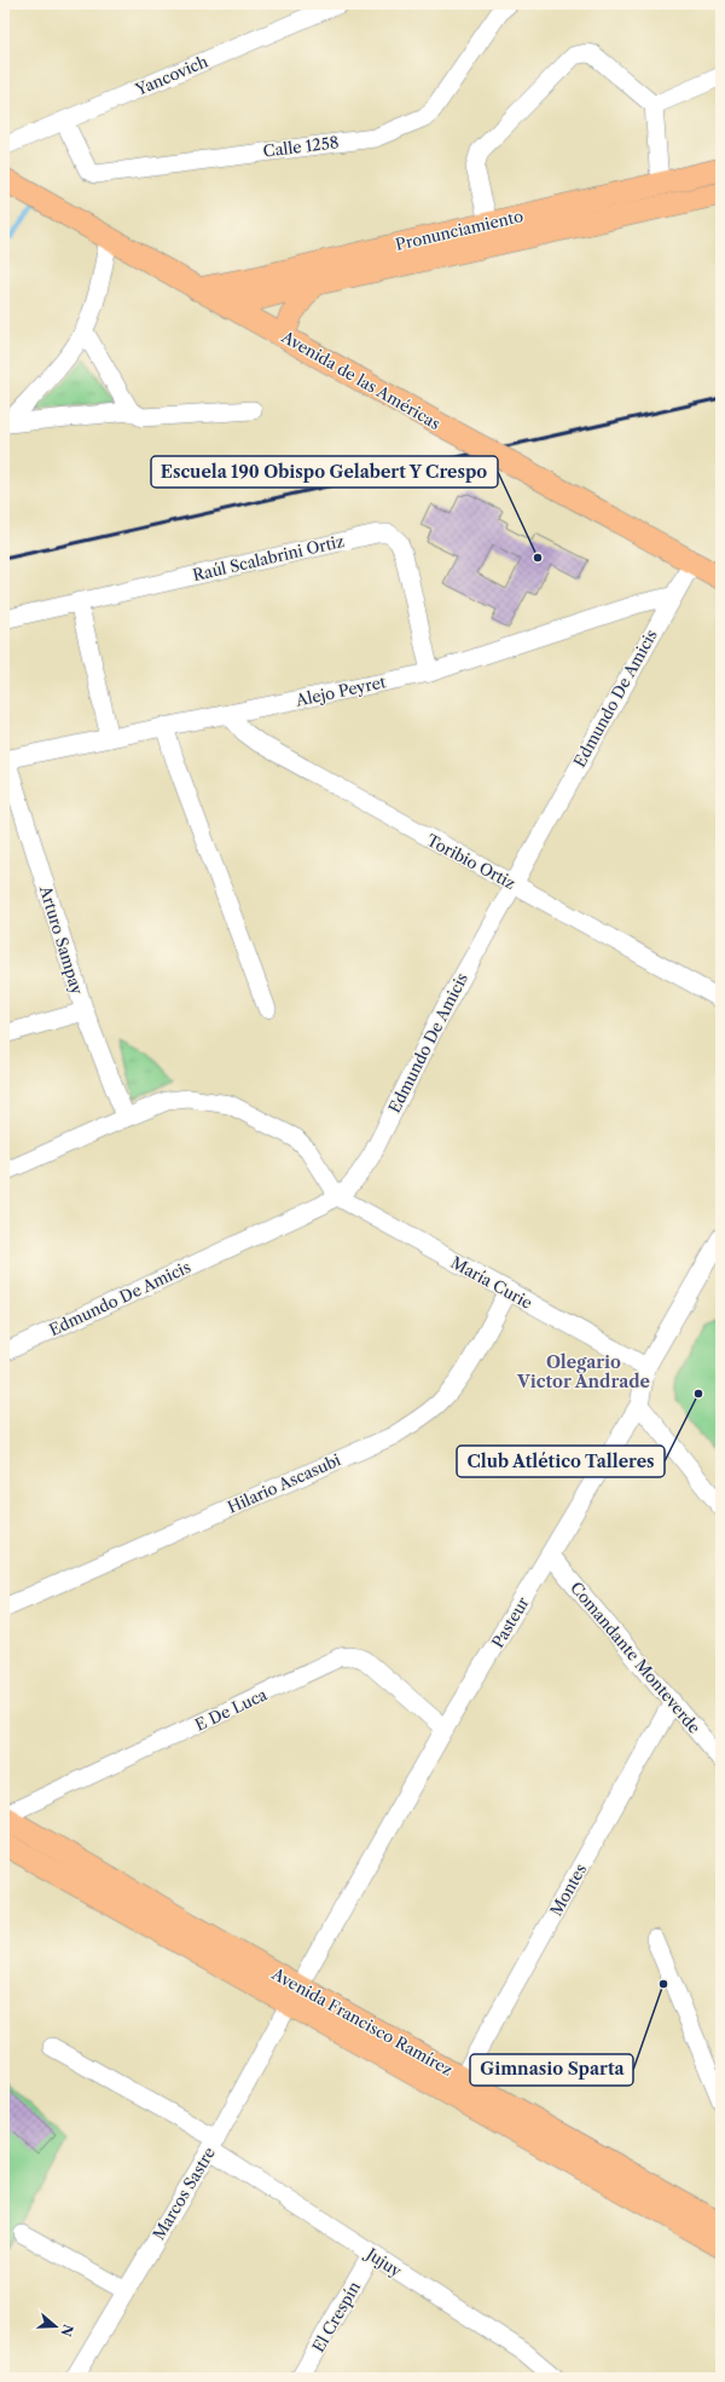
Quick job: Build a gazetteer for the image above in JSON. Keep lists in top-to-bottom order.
{
  "streets": {
    "main road": ["Pronunciamiento", "Avenida de las Américas", "Avenida Francisco Ramírez"],
    "street": [
      "Yancovich",
      "Calle 1258",
      "Raúl Scalabrini Ortiz",
      "Alejo Peyret",
      "Edmundo De Amicis",
      "Toribio Ortiz",
      "Arturo Sampay",
      "María Curie",
      "Hilario Ascasubi",
      "Pasteur",
      "Comandante Monteverde",
      "E De Luca",
      "Montes",
      "Marcos Sastre",
      "Jujuy",
      "El Crespín"
    ]
  },
  "crossings": [
    ["Yancovich", "Calle 1258"],
    ["Pronunciamiento", "Avenida de las Américas"],
    ["Avenida de las Américas", "Edmundo De Amicis"],
    ["Raúl Scalabrini Ortiz", "Alejo Peyret"],
    ["Alejo Peyret", "Edmundo De Amicis"],
    ["Alejo Peyret", "Toribio Ortiz"],
    ["Alejo Peyret", "Arturo Sampay"],
    ["Edmundo De Amicis", "Toribio Ortiz"],
    ["Edmundo De Amicis", "María Curie"],
    ["María Curie", "Hilario Ascasubi"],
    ["María Curie", "Pasteur"],
    ["Pasteur", "Comandante Monteverde"],
    ["Pasteur", "E De Luca"],
    ["Pasteur", "Avenida Francisco Ramírez"],
    ["Pasteur", "Marcos Sastre"],
    ["Comandante Monteverde", "Montes"],
    ["E De Luca", "Avenida Francisco Ramírez"],
    ["Montes", "Avenida Francisco Ramírez"],
    ["Avenida Francisco Ramírez", "Marcos Sastre"],
    ["Marcos Sastre", "Jujuy"],
    ["Jujuy", "El Crespín"]
  ],
  "districts": ["Olegario Victor Andrade"],
  "places": ["Escuela 190 Obispo Gelabert Y Crespo", "Club Atlético Talleres", "Gimnasio Sparta"],
  "north": "right"
}
